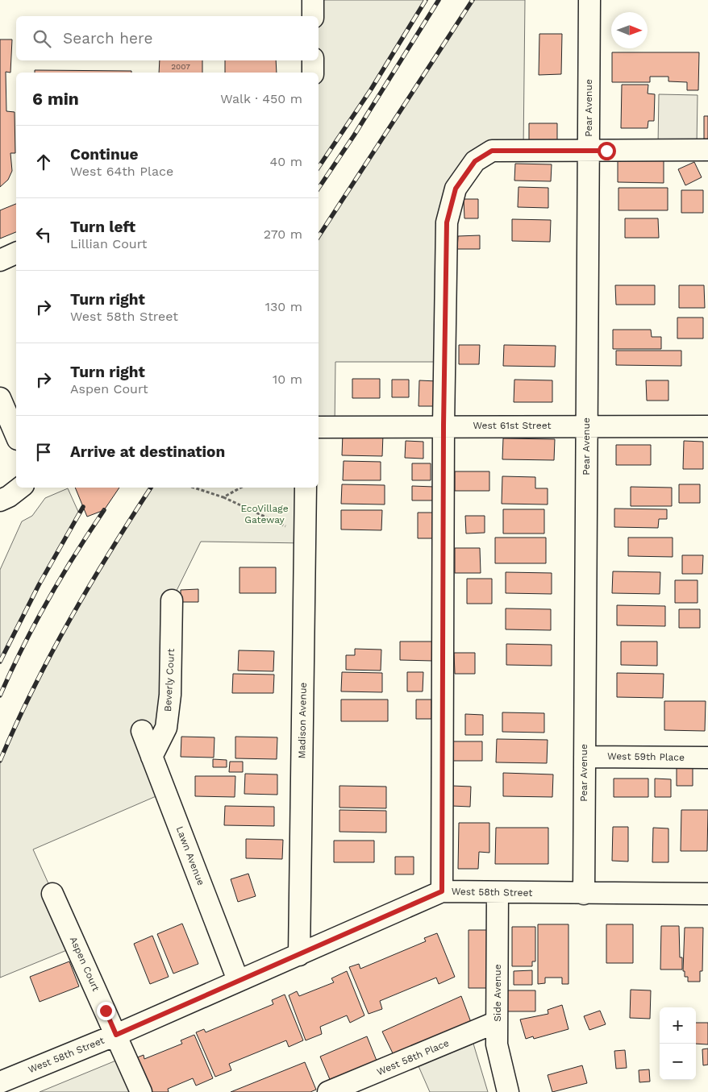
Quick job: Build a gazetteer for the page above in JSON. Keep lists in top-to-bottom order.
{
  "streets": {
    "street": [
      "Pear Avenue",
      "West 61st Street",
      "Beverly Court",
      "Madison Avenue",
      "West 59th Place",
      "Lawn Avenue",
      "West 58th Street",
      "Aspen Court",
      "Side Avenue",
      "West 58th Place"
    ]
  },
  "crossings": [
    ["Pear Avenue", "West 61st Street"],
    ["Pear Avenue", "West 59th Place"],
    ["Pear Avenue", "West 58th Street"],
    ["Beverly Court", "Lawn Avenue"],
    ["Madison Avenue", "West 58th Street"],
    ["Lawn Avenue", "West 58th Street"],
    ["West 58th Street", "Aspen Court"],
    ["West 58th Street", "Side Avenue"],
    ["Side Avenue", "West 58th Place"]
  ],
  "parks": ["EcoVillage Gateway"],
  "house_numbers": ["2007"],
  "north": "right",
  "page": {
    "search": "Search here",
    "heading": ["6 min", "Walk · 450 m"],
    "list": [
      ["Continue", "West 64th Place", "40 m"],
      ["Turn left", "Lillian Court", "270 m"],
      ["Turn right", "West 58th Street", "130 m"],
      ["Turn right", "Aspen Court", "10 m"],
      "Arrive at destination"
    ],
    "map_buttons": ["+", "−"]
  }
}
